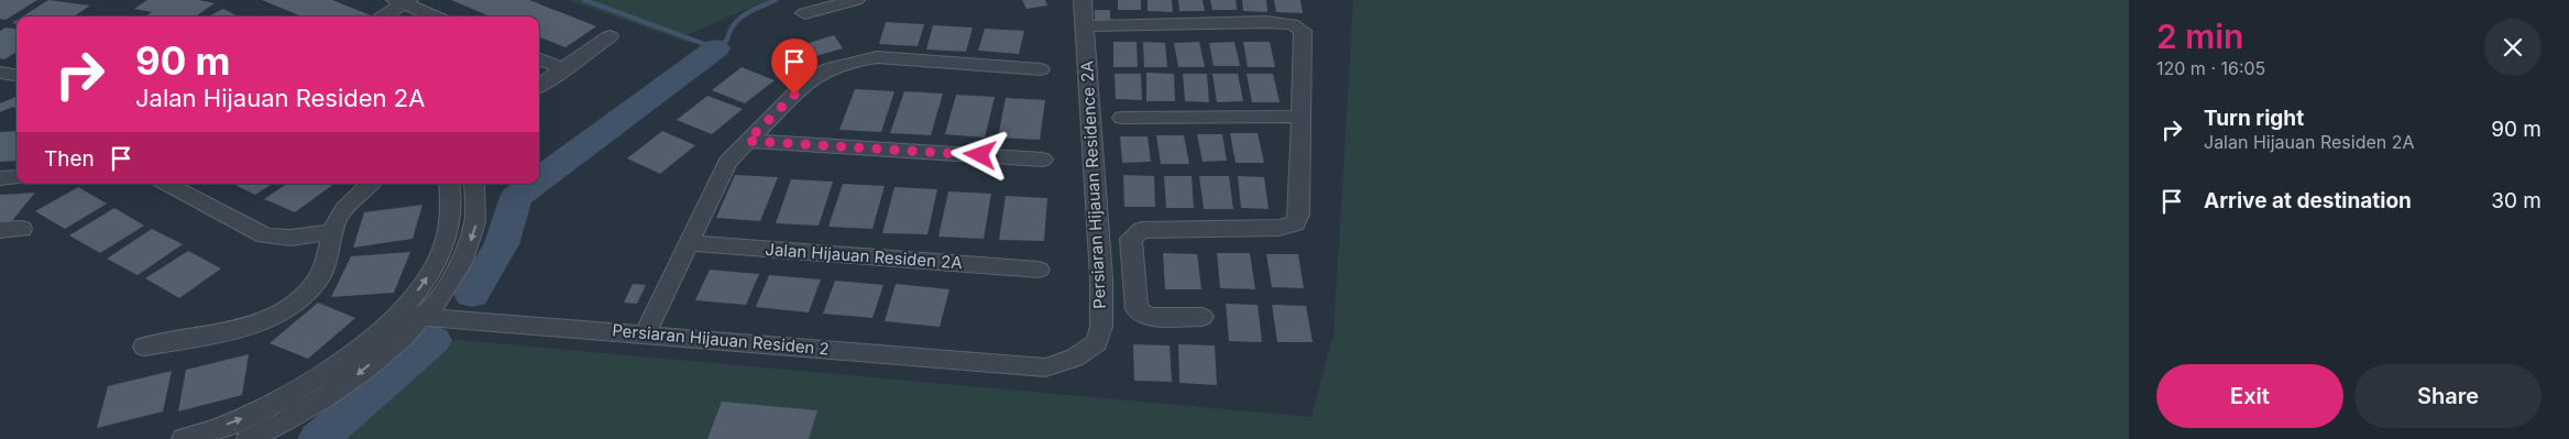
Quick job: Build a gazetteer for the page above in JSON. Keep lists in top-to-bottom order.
{
  "streets": {
    "street": ["Persiaran Hijauan Residence 2A", "Jalan Hijauan Residen 2A", "Persiaran Hijauan Residen 2"]
  },
  "crossings": [
    ["Persiaran Hijauan Residence 2A", "Persiaran Hijauan Residen 2"]
  ],
  "page": {
    "heading": ["2 min", "120 m · 16:05"],
    "turn": ["90 m", "Jalan Hijauan Residen 2A"],
    "list": [
      {
        "name": "Turn right",
        "note": "Jalan Hijauan Residen 2A",
        "value": "90 m"
      },
      {
        "name": "Arrive at destination",
        "value": "30 m"
      }
    ],
    "then": "Then",
    "buttons": ["Exit", "Share"]
  }
}
